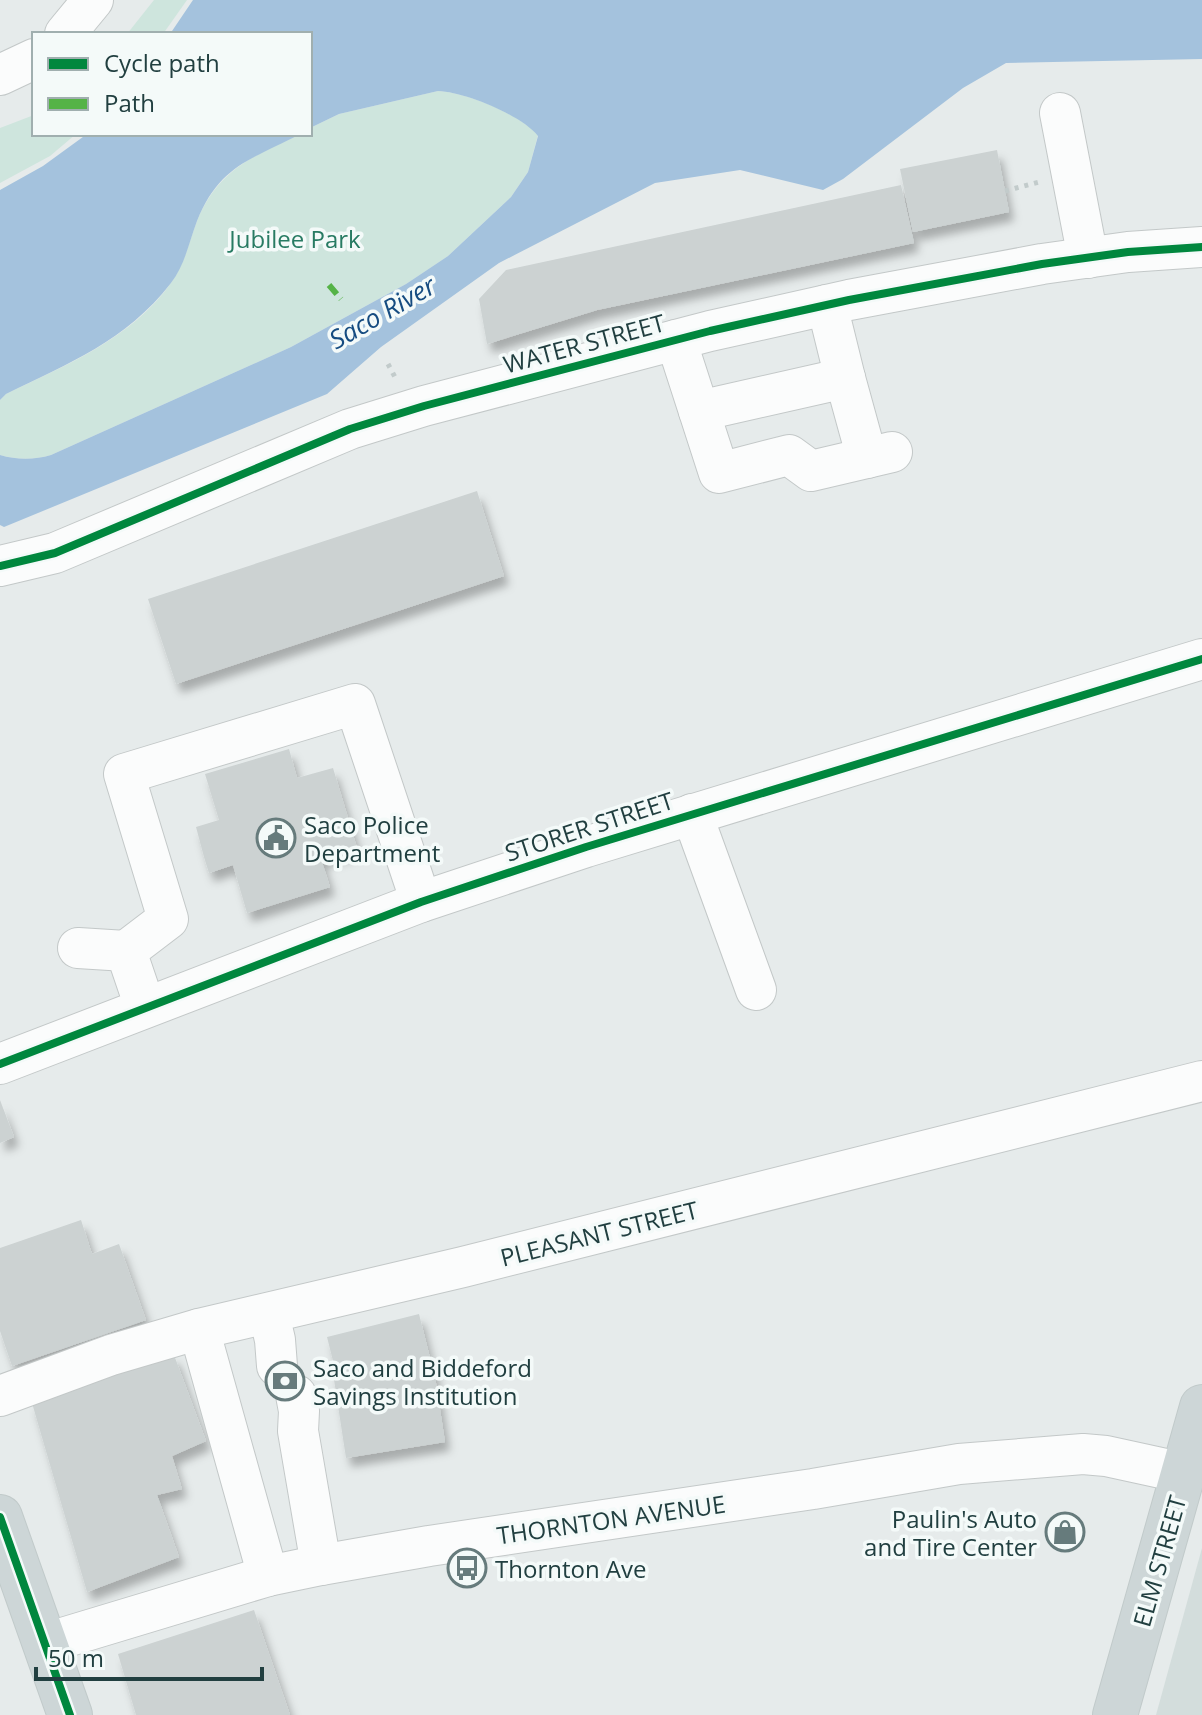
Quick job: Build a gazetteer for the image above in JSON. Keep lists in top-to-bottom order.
{
  "streets": {
    "main road": ["ELM STREET"],
    "street": [
      "WATER STREET",
      "STORER STREET",
      "PLEASANT STREET",
      "THORNTON AVENUE"
    ]
  },
  "crossings": [
    ["THORNTON AVENUE", "ELM STREET"]
  ],
  "water": ["Saco River"],
  "parks": ["Jubilee Park"],
  "places": {
    "public building": ["Saco Police Department"],
    "bank": ["Saco and Biddeford Savings Institution"],
    "shop": ["Paulin's Auto and Tire Center"],
    "bus stop": ["Thornton Ave"]
  },
  "legend": ["Cycle path", "Path"],
  "scale_bar": "50 m"
}
